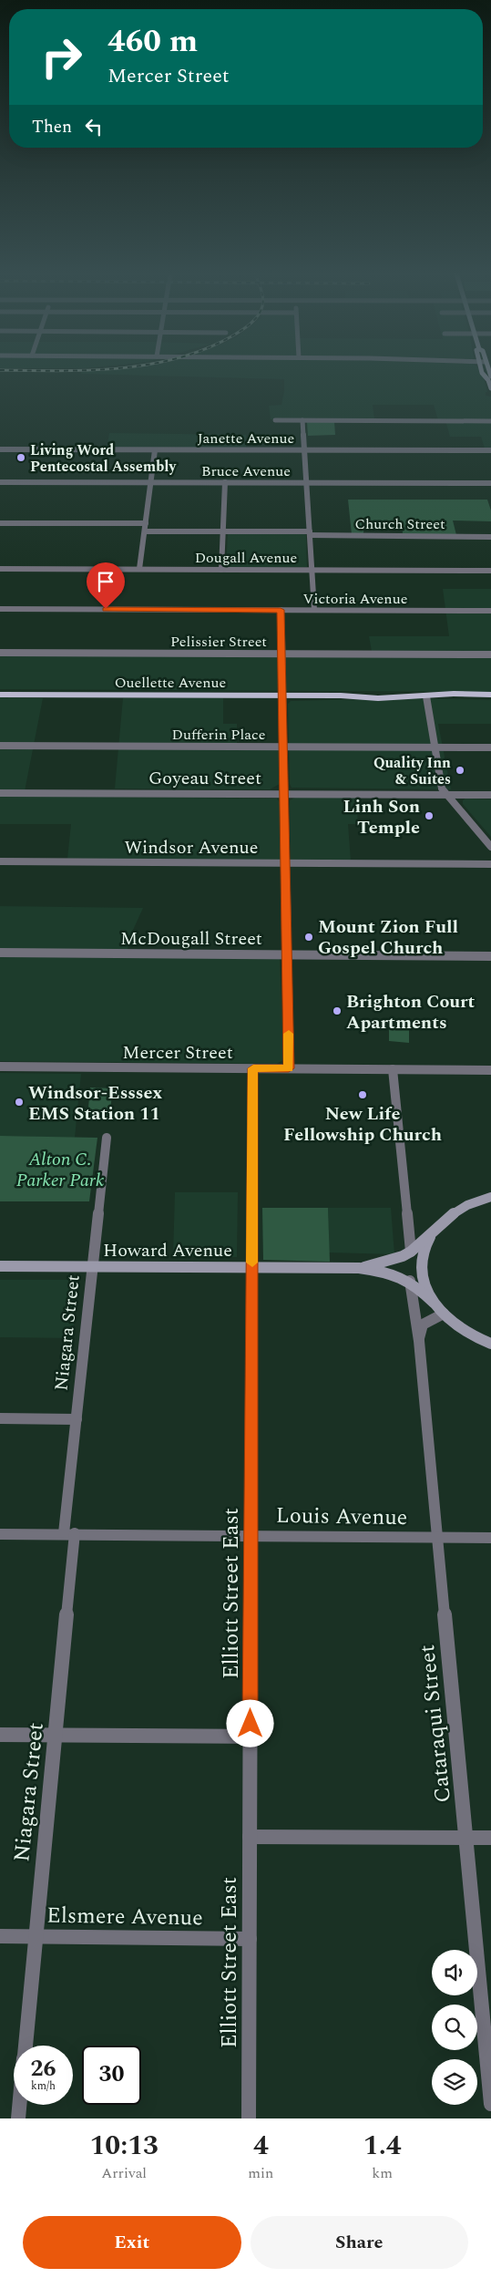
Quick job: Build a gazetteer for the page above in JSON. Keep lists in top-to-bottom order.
{
  "streets": {
    "main road": ["Ouellette Avenue", "Howard Avenue"],
    "street": [
      "Janette Avenue",
      "Bruce Avenue",
      "Church Street",
      "Dougall Avenue",
      "Victoria Avenue",
      "Pelissier Street",
      "Dufferin Place",
      "Goyeau Street",
      "Windsor Avenue",
      "McDougall Street",
      "Mercer Street",
      "Niagara Street",
      "Louis Avenue",
      "Elliott Street East",
      "Cataraqui Street",
      "Elsmere Avenue"
    ]
  },
  "crossings": [
    ["Mercer Street", "Elliott Street East"],
    ["Howard Avenue", "Niagara Street"],
    ["Howard Avenue", "Elliott Street East"],
    ["Howard Avenue", "Cataraqui Street"],
    ["Niagara Street", "Louis Avenue"],
    ["Niagara Street", "Elsmere Avenue"],
    ["Louis Avenue", "Elliott Street East"],
    ["Louis Avenue", "Cataraqui Street"],
    ["Elliott Street East", "Elsmere Avenue"]
  ],
  "parks": ["Alton C. Parker Park"],
  "places": [
    "Living Word Pentecostal Assembly",
    "Quality Inn & Suites",
    "Linh Son Temple",
    "Mount Zion Full Gospel Church",
    "Brighton Court Apartments",
    "New Life Fellowship Church",
    "Windsor-Esssex EMS Station 11"
  ],
  "page": {
    "turn": ["460 m", "Mercer Street"],
    "then": "Then",
    "speed": "26 km/h",
    "limit": "30",
    "eta": [
      "10:13",
      "Arrival",
      "4",
      "min",
      "1.4",
      "km"
    ],
    "buttons": ["Exit", "Share"]
  }
}
